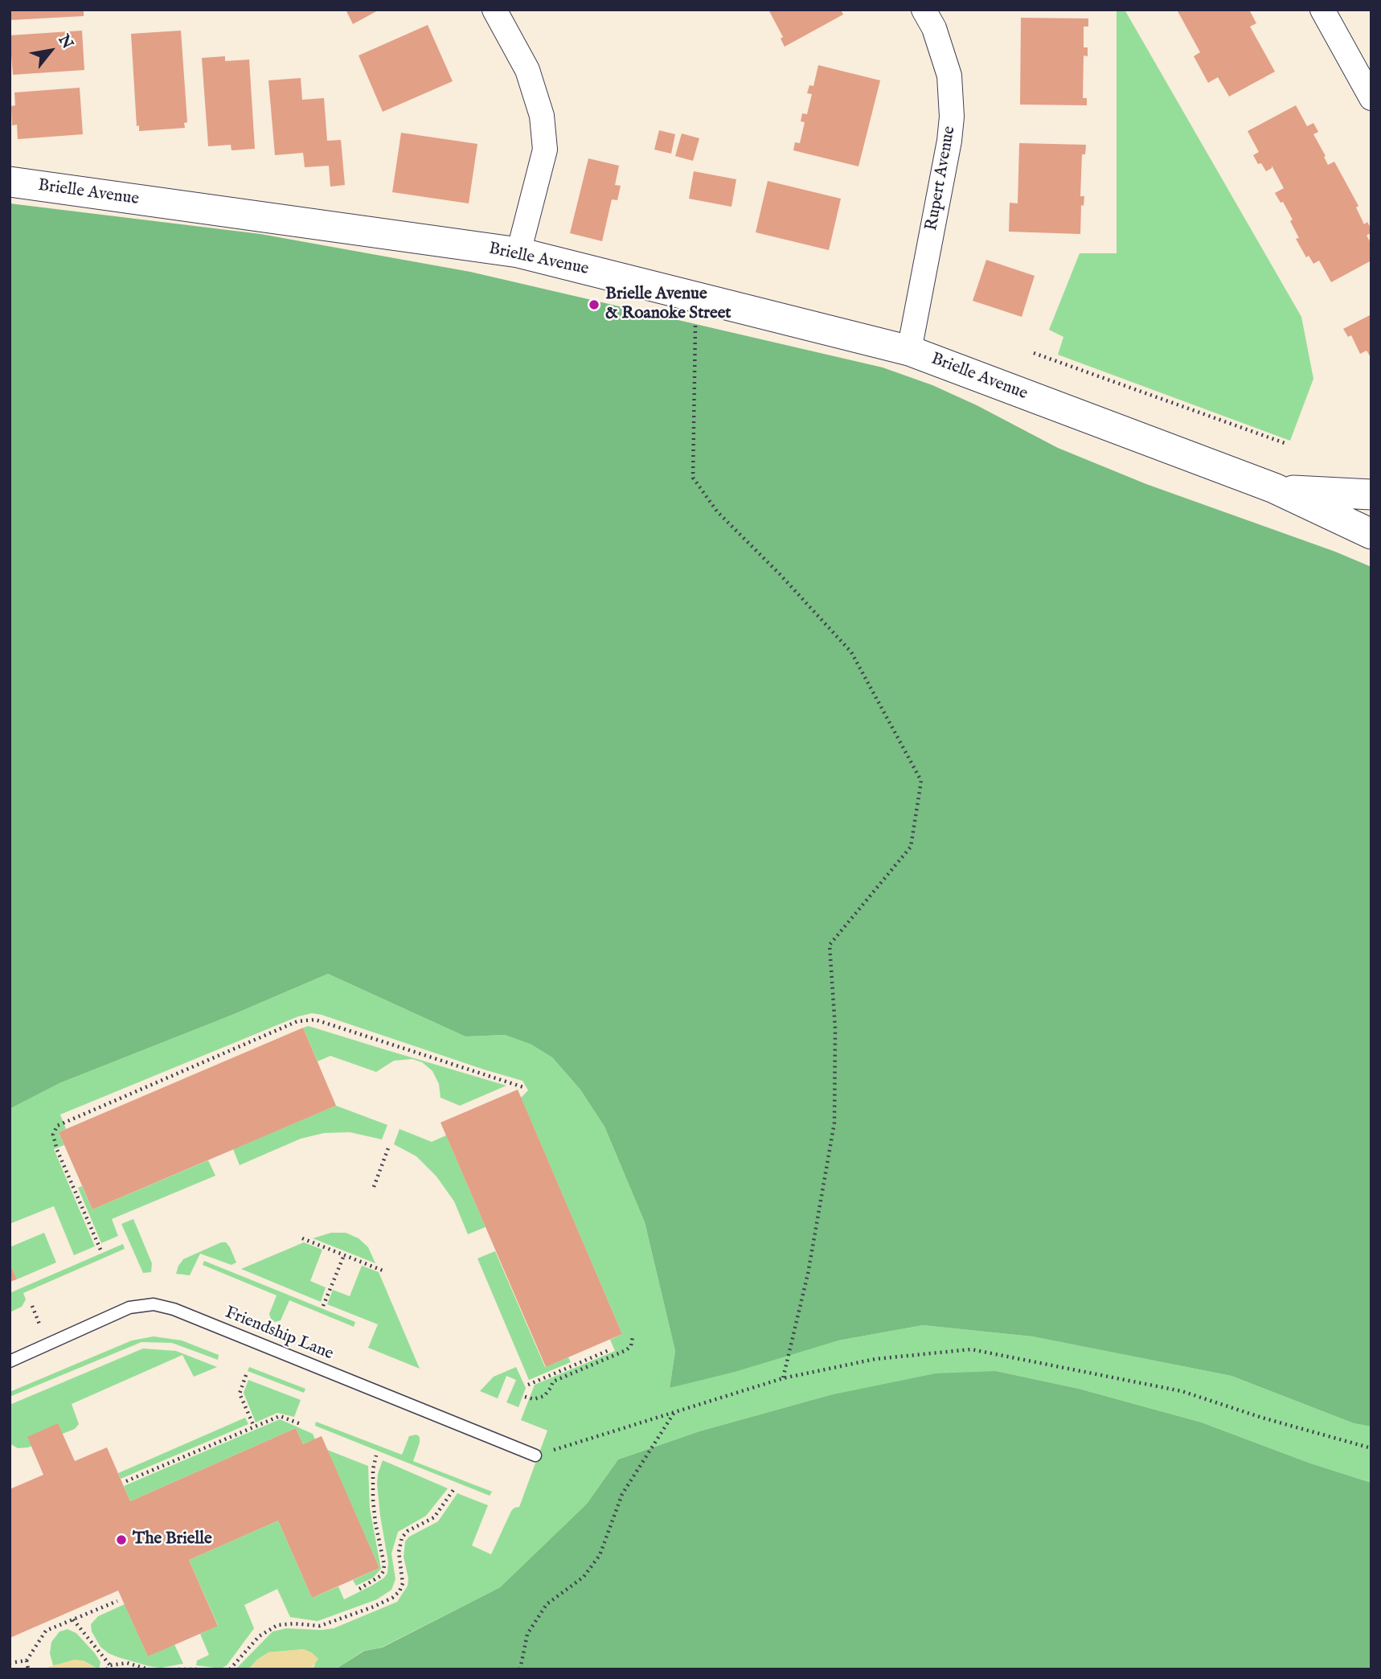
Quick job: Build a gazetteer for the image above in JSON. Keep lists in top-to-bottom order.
{
  "streets": {
    "street": ["Rupert Avenue", "Brielle Avenue"],
    "lane": ["Friendship Lane"]
  },
  "crossings": [
    ["Rupert Avenue", "Brielle Avenue"]
  ],
  "places": ["Brielle Avenue & Roanoke Street", "The Brielle"],
  "north": "top right"
}
